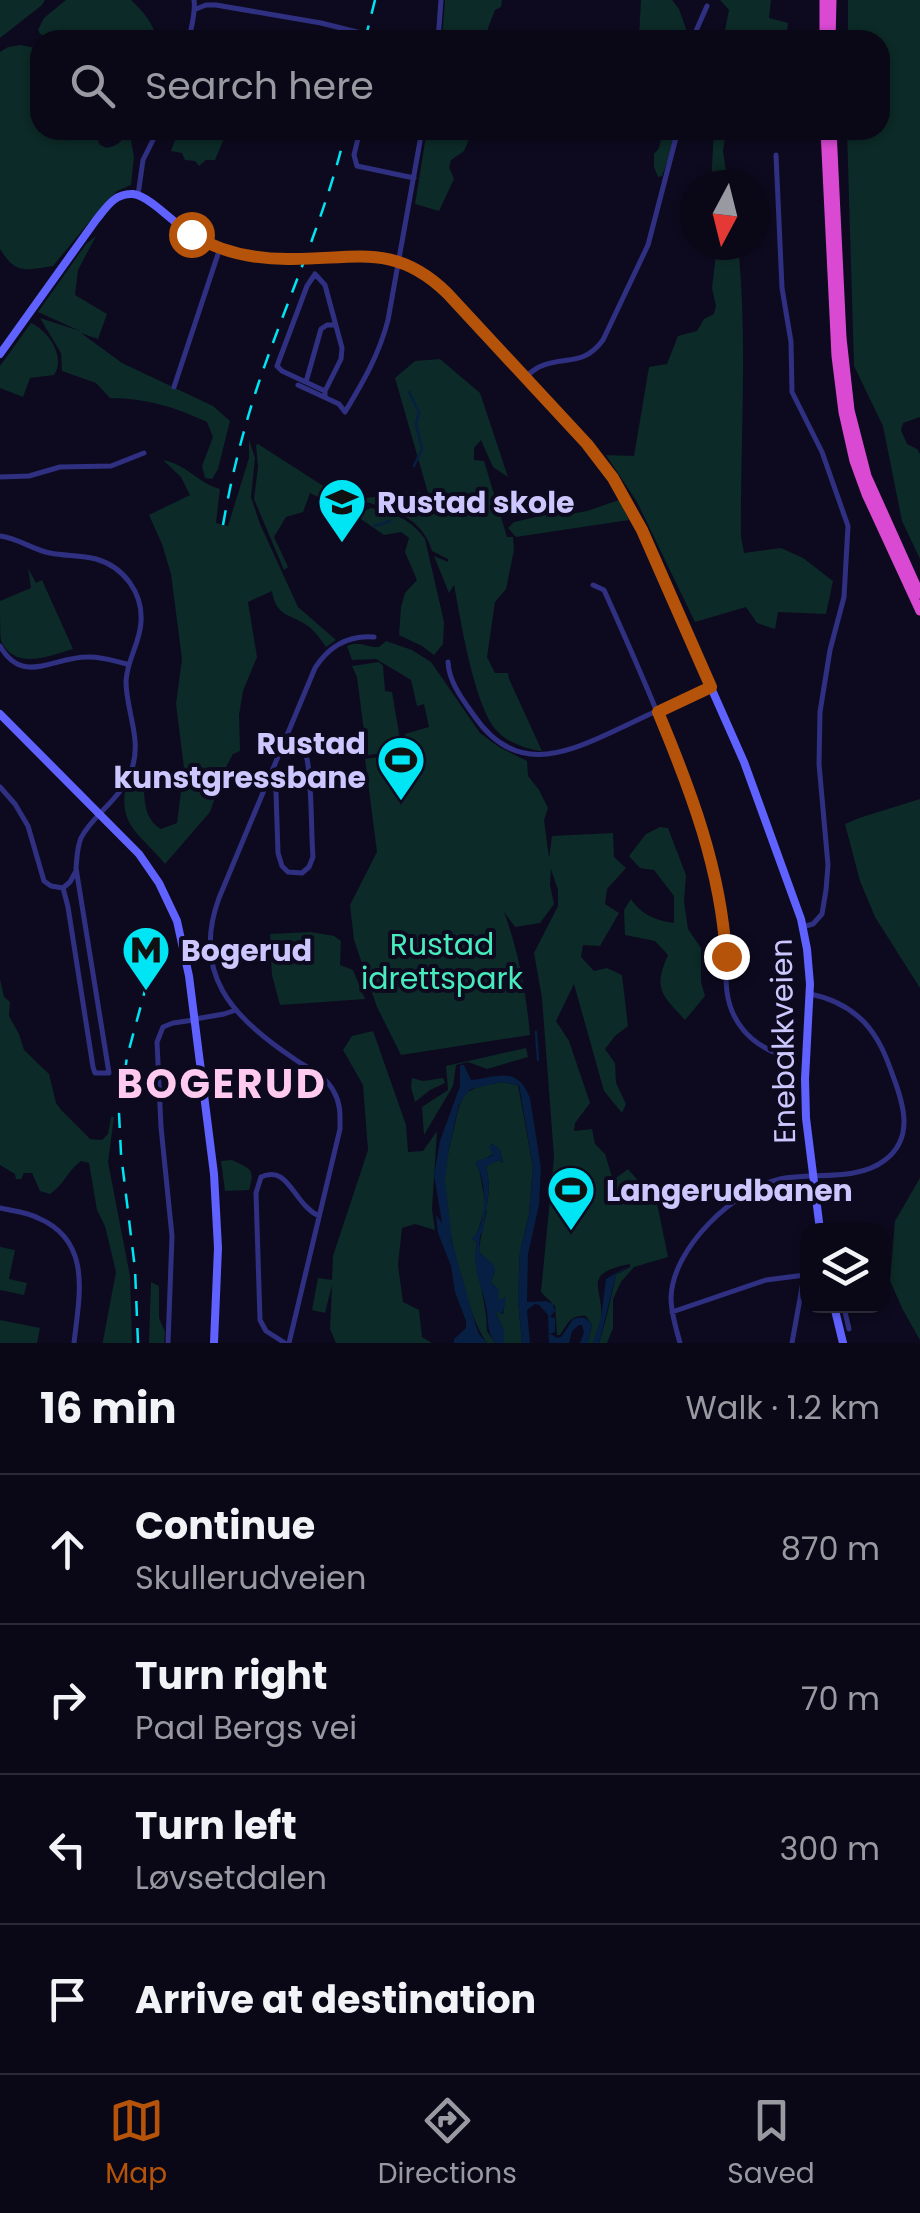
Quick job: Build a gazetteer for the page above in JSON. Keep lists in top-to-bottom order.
{
  "streets": {
    "main road": ["Enebakkveien"]
  },
  "districts": ["BOGERUD"],
  "parks": ["Rustad idrettspark"],
  "places": {
    "school or university": ["Rustad skole"],
    "sports": ["Rustad kunstgressbane", "Langerudbanen"],
    "metro station": ["Bogerud"]
  },
  "north": "bottom",
  "page": {
    "search": "Search here",
    "heading": ["16 min", "Walk · 1.2 km"],
    "list": [
      ["Continue", "Skullerudveien", "870 m"],
      ["Turn right", "Paal Bergs vei", "70 m"],
      ["Turn left", "Løvsetdalen", "300 m"],
      "Arrive at destination"
    ],
    "nav": ["Map", "Directions", "Saved"]
  }
}
